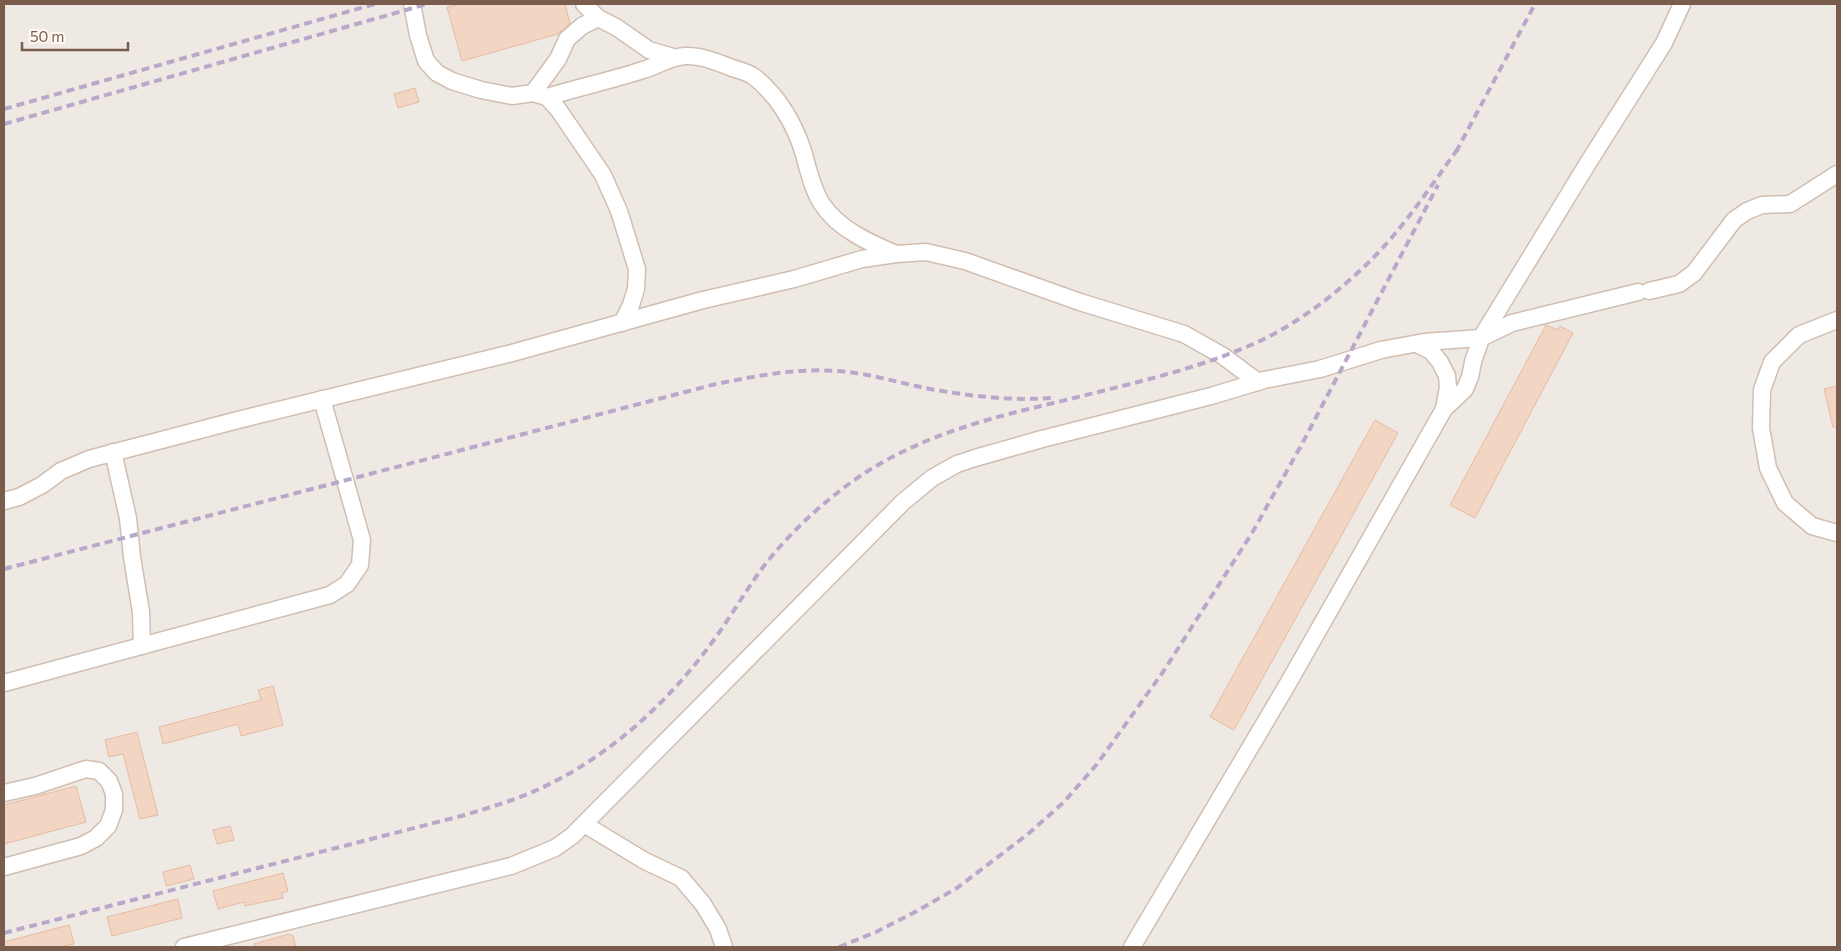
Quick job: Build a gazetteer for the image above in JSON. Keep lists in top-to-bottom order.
{
  "scale_bar": "50 m"
}
